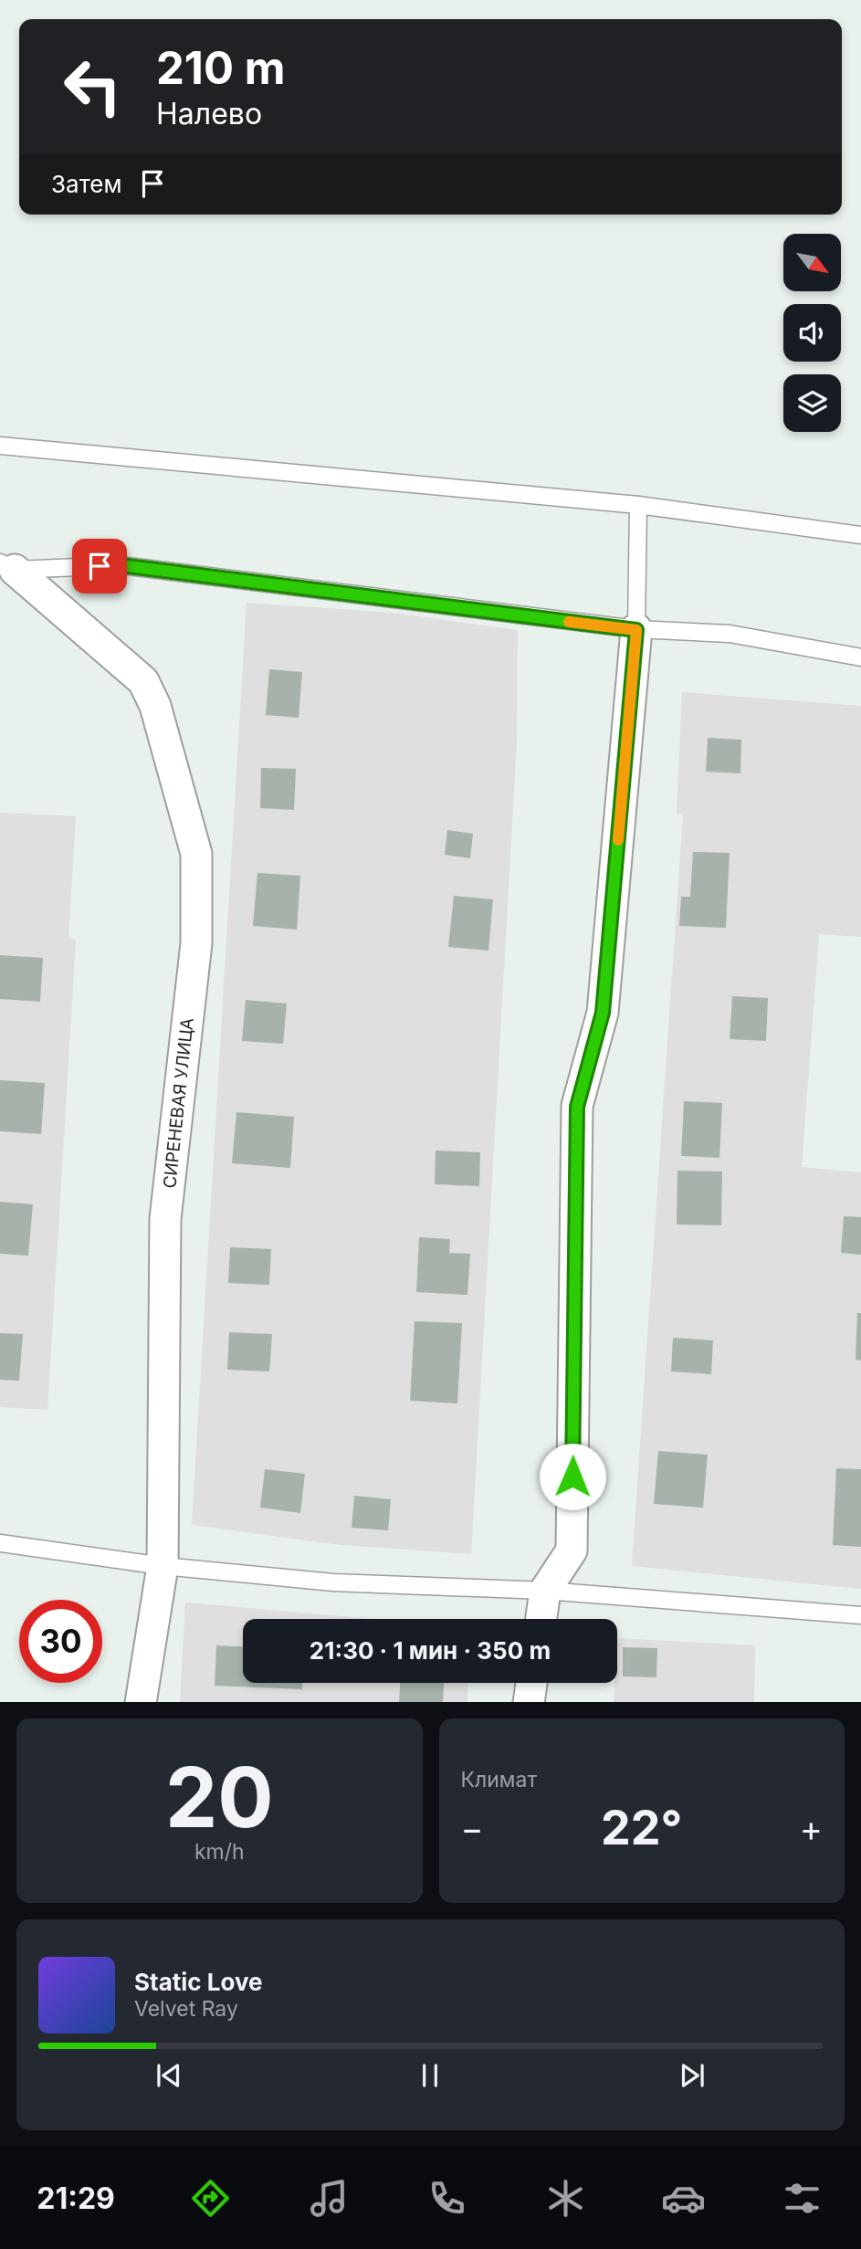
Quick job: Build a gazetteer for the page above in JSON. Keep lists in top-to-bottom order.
{
  "streets": {
    "street": ["СИРЕНЕВАЯ УЛИЦА"]
  },
  "north": "bottom right",
  "page": {
    "turn": ["210 m", "Налево"],
    "then": "Затем",
    "limit": "30",
    "trip": "21:30 · 1 мин · 350 m",
    "tile": [
      ["20", "km/h"],
      "Климат"
    ],
    "heat": ["−", "22°", "+"],
    "song": ["Static Love", "Velvet Ray"],
    "tabs": "21:29"
  }
}
